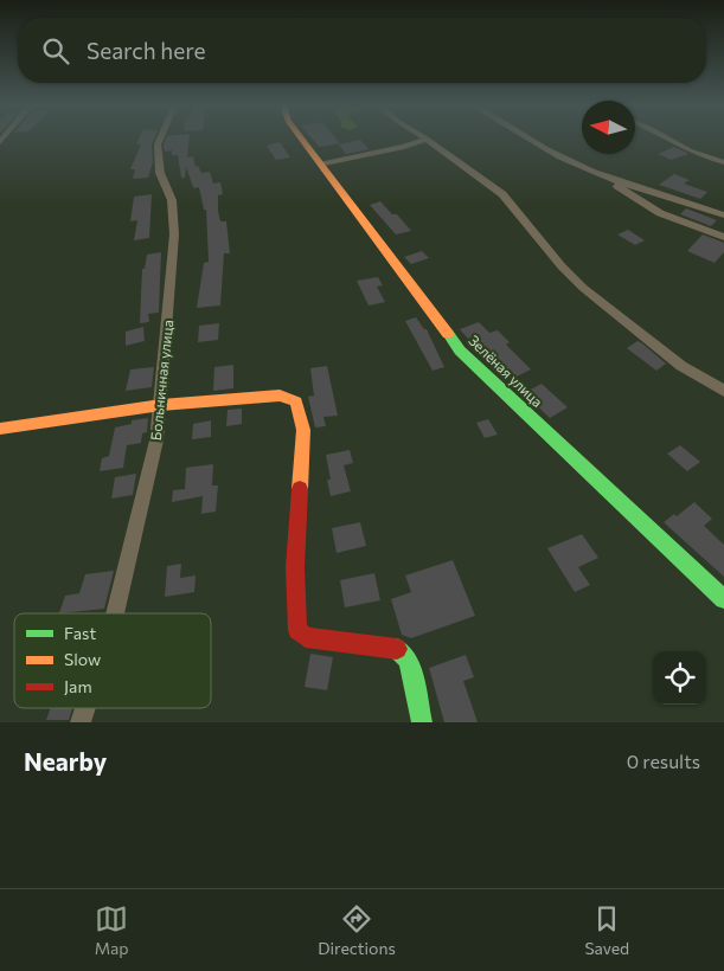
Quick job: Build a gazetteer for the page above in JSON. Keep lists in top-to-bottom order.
{
  "streets": {
    "street": ["Зелёная улица", "Больничная улица"]
  },
  "legend": ["Fast", "Slow", "Jam"],
  "north": "left",
  "page": {
    "search": "Search here",
    "heading": ["Nearby", "0 results"],
    "nav": ["Map", "Directions", "Saved"]
  }
}
